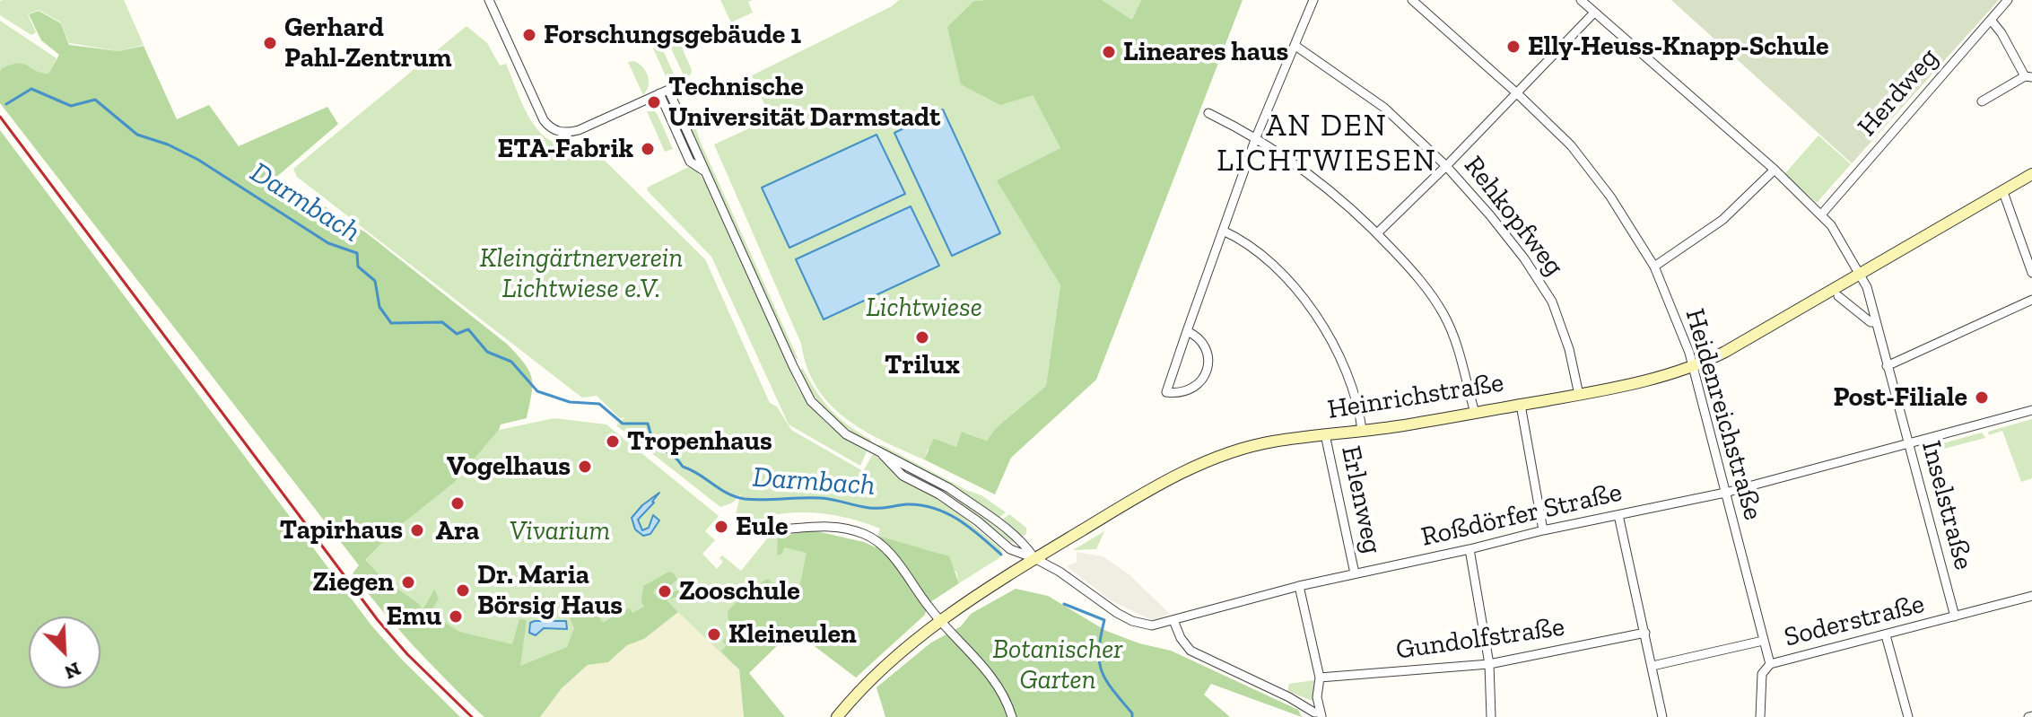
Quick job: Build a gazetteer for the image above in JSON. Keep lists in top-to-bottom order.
{
  "streets": {
    "main road": ["Heinrichstraße"],
    "street": [
      "Herdweg",
      "Rehkopfweg",
      "Heidenreichstraße",
      "Erlenweg",
      "Inselstraße",
      "Roßdörfer Straße",
      "Soderstraße",
      "Gundolfstraße"
    ]
  },
  "crossings": [
    ["Herdweg", "Inselstraße"],
    ["Rehkopfweg", "Heinrichstraße"],
    ["Heinrichstraße", "Heidenreichstraße"],
    ["Heinrichstraße", "Erlenweg"],
    ["Heinrichstraße", "Inselstraße"],
    ["Heinrichstraße", "Roßdörfer Straße"],
    ["Heidenreichstraße", "Roßdörfer Straße"],
    ["Heidenreichstraße", "Soderstraße"],
    ["Erlenweg", "Roßdörfer Straße"],
    ["Inselstraße", "Roßdörfer Straße"],
    ["Inselstraße", "Soderstraße"]
  ],
  "districts": ["AN DEN LICHTWIESEN"],
  "water": ["Darmbach"],
  "parks": [
    "Kleingärtnerverein Lichtwiese e.V.",
    "Lichtwiese",
    "Vivarium",
    "Botanischer Garten"
  ],
  "places": [
    "Forschungsgebäude 1",
    "Gerhard Pahl-Zentrum",
    "Elly-Heuss-Knapp-Schule",
    "Lineares haus",
    "Technische Universität Darmstadt",
    "ETA-Fabrik",
    "Trilux",
    "Post-Filiale",
    "Tropenhaus",
    "Vogelhaus",
    "Ara",
    "Eule",
    "Tapirhaus",
    "Ziegen",
    "Dr. Maria Börsig Haus",
    "Zooschule",
    "Emu",
    "Kleineulen"
  ],
  "north": "bottom right"
}
